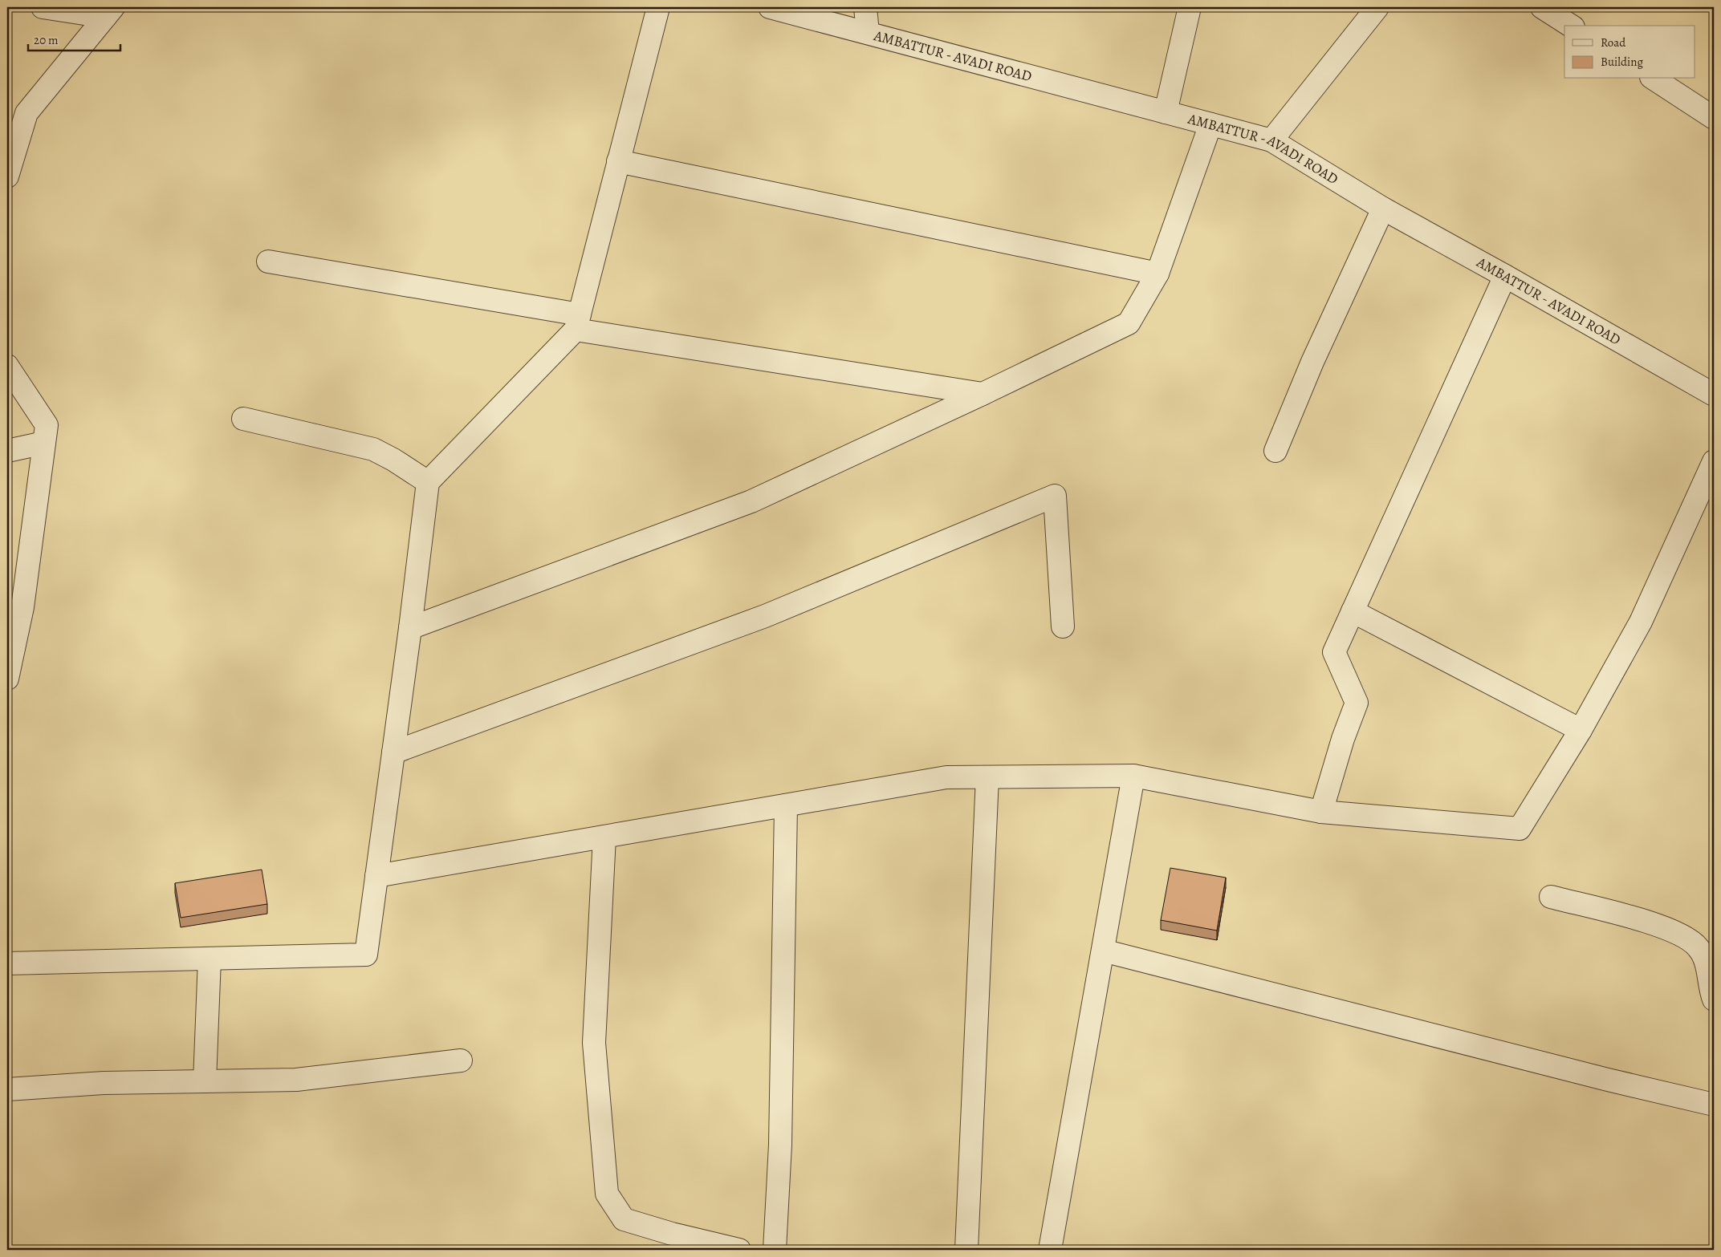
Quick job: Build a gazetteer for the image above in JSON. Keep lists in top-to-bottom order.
{
  "streets": {
    "street": ["AMBATTUR - AVADI ROAD"]
  },
  "legend": ["Road", "Building"],
  "scale_bar": "20 m"
}
